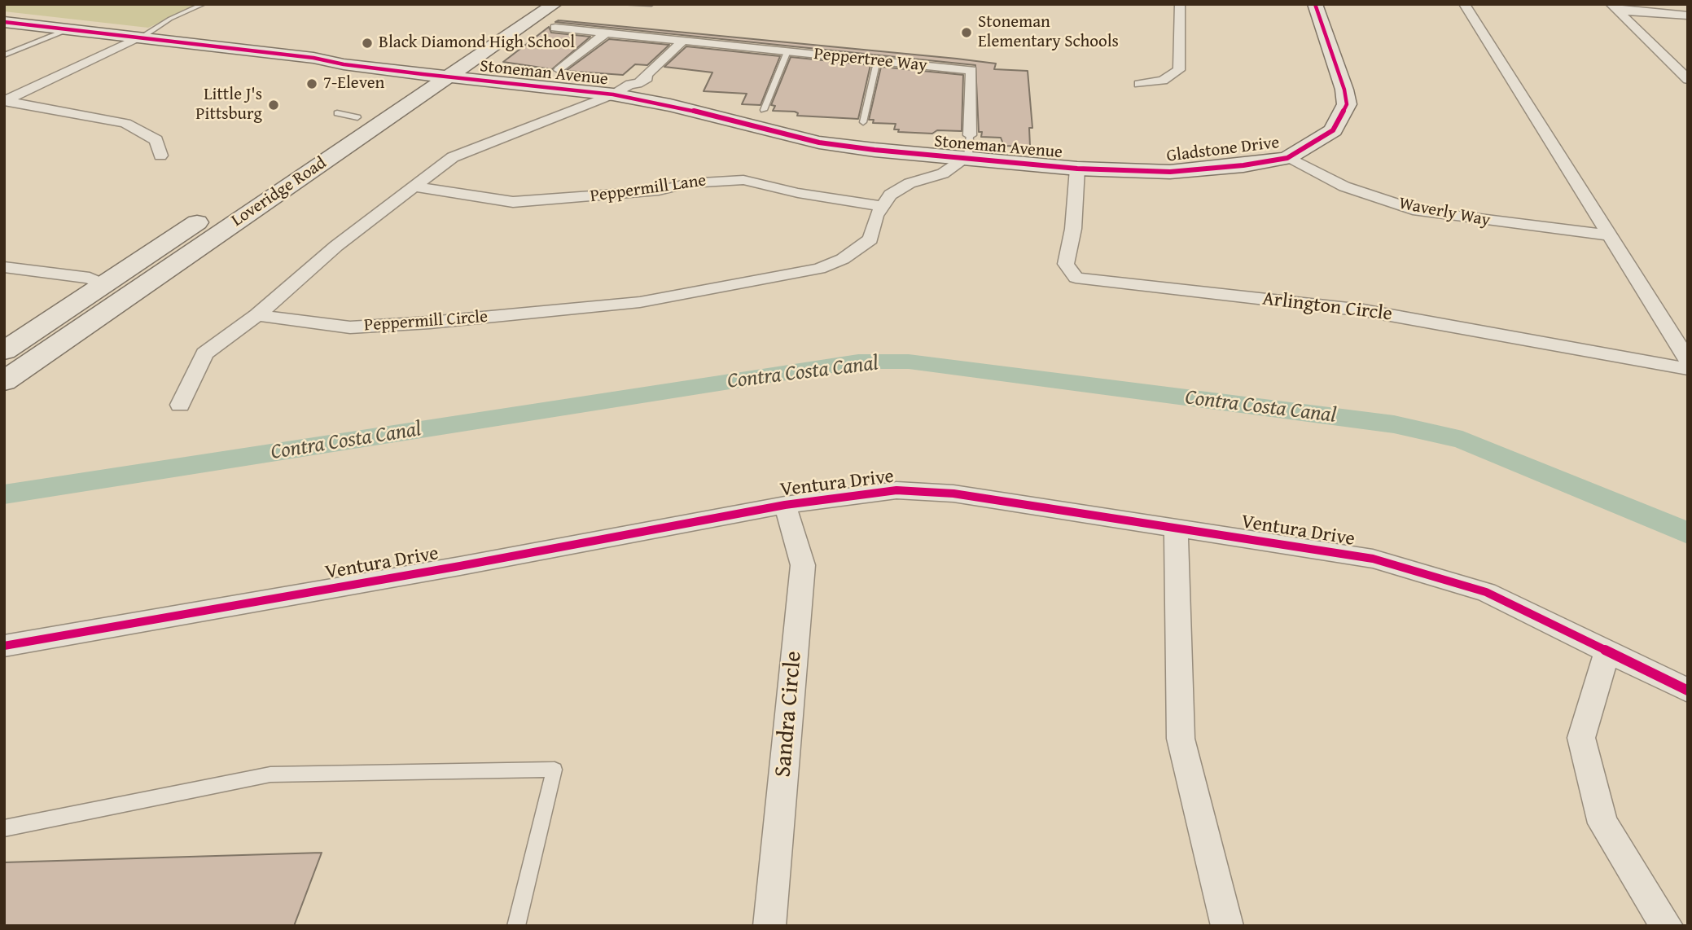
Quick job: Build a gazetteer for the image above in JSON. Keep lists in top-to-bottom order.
{
  "streets": {
    "street": [
      "Peppertree Way",
      "Stoneman Avenue",
      "Gladstone Drive",
      "Peppermill Lane",
      "Loveridge Road",
      "Waverly Way",
      "Arlington Circle",
      "Peppermill Circle",
      "Ventura Drive",
      "Sandra Circle"
    ]
  },
  "crossings": [
    ["Peppertree Way", "Stoneman Avenue"],
    ["Stoneman Avenue", "Gladstone Drive"],
    ["Stoneman Avenue", "Loveridge Road"],
    ["Stoneman Avenue", "Arlington Circle"],
    ["Gladstone Drive", "Waverly Way"],
    ["Gladstone Drive", "Arlington Circle"],
    ["Peppermill Lane", "Peppermill Circle"],
    ["Ventura Drive", "Sandra Circle"]
  ],
  "water": ["Contra Costa Canal"],
  "places": [
    "Stoneman Elementary Schools",
    "Black Diamond High School",
    "7-Eleven",
    "Little J's Pittsburg"
  ]
}
